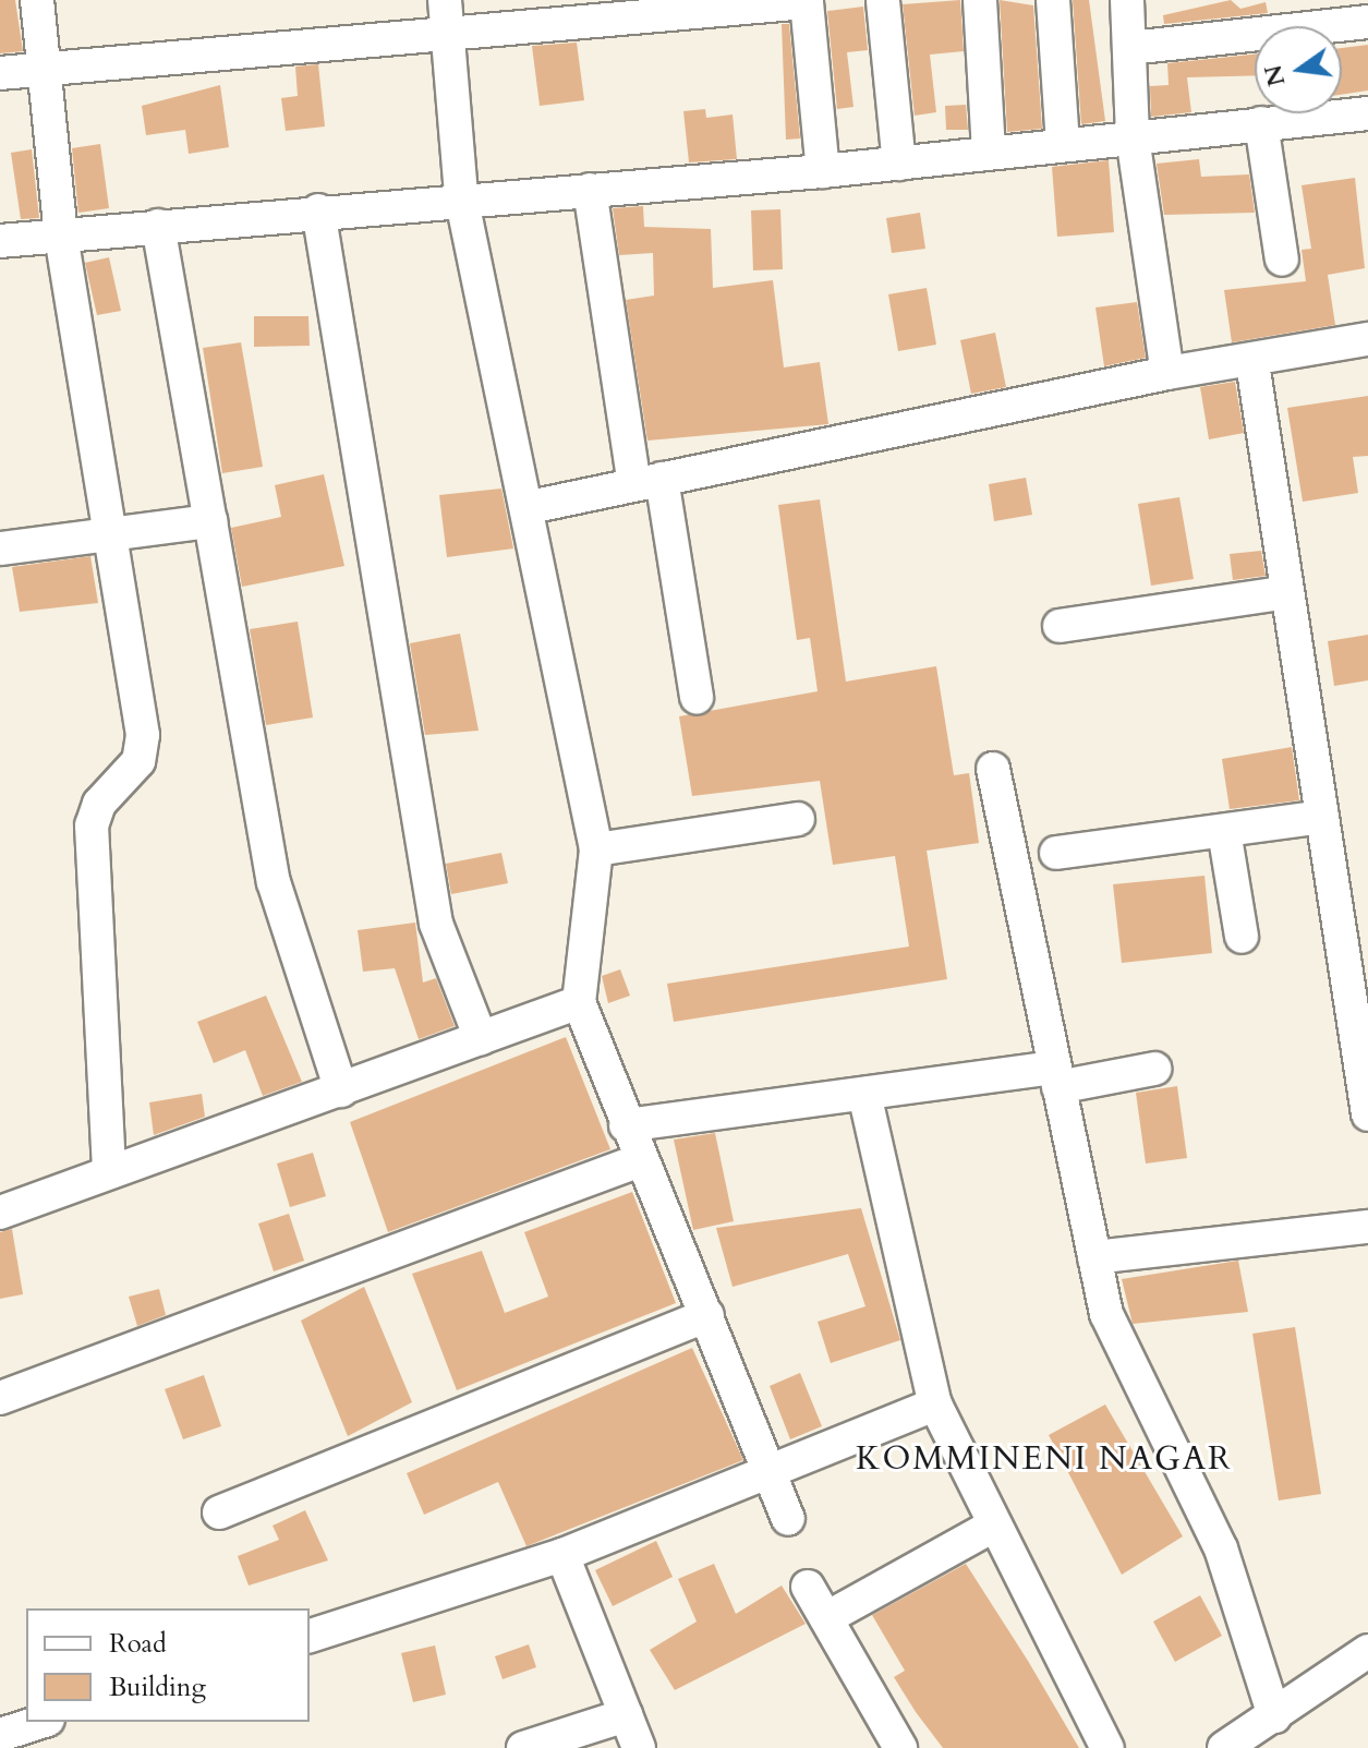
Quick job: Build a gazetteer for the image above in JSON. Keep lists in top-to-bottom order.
{
  "districts": ["KOMMINENI NAGAR"],
  "legend": ["Road", "Building"],
  "north": "left"
}
